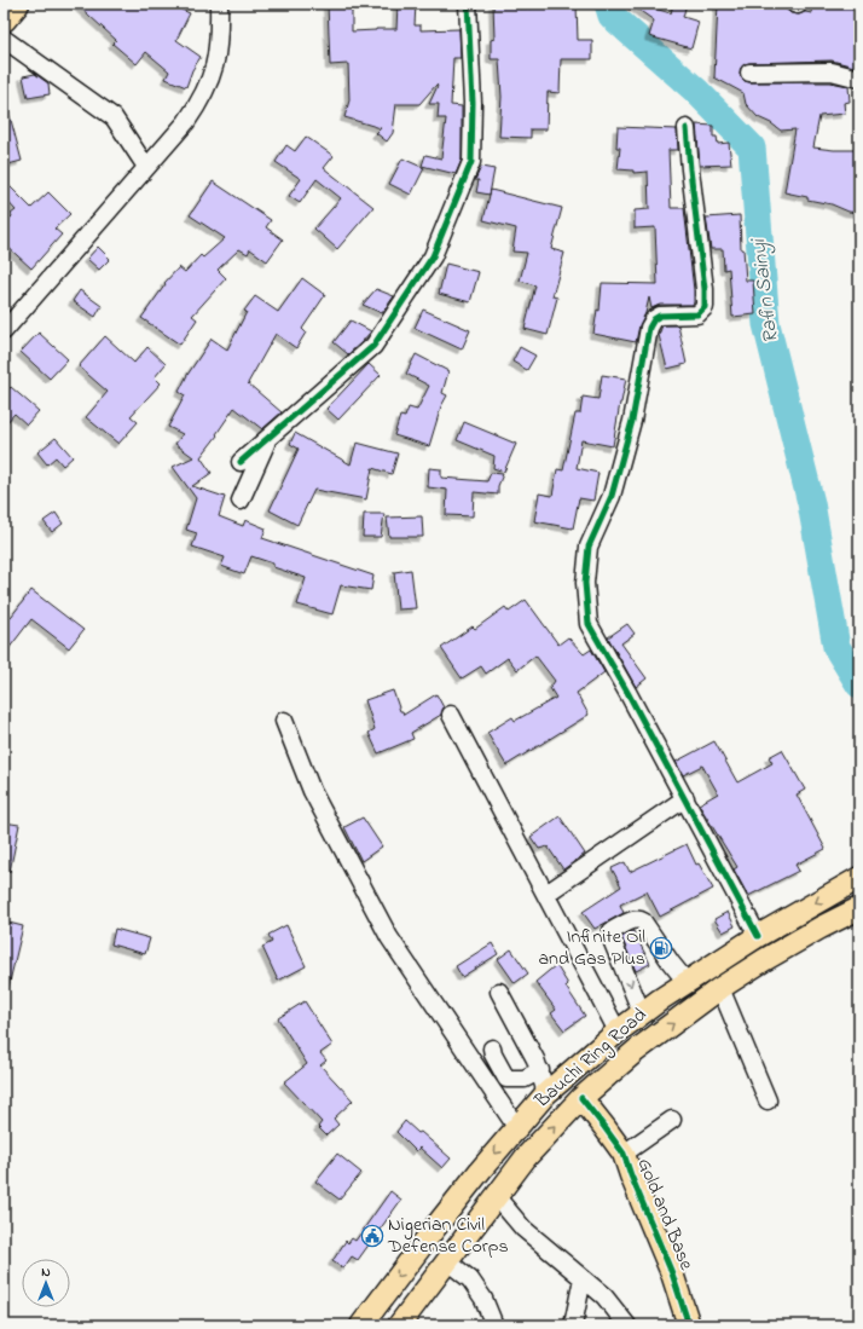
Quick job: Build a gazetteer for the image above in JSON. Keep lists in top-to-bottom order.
{
  "streets": {
    "main road": ["Bauchi Ring Road", "Gold and Base"]
  },
  "crossings": [
    ["Bauchi Ring Road", "Gold and Base"]
  ],
  "water": ["Rafin Sainyi"],
  "places": {
    "fuel station": ["Infinite Oil and Gas Plus"],
    "public building": ["Nigerian Civil Defense Corps"]
  },
  "north": "top"
}
